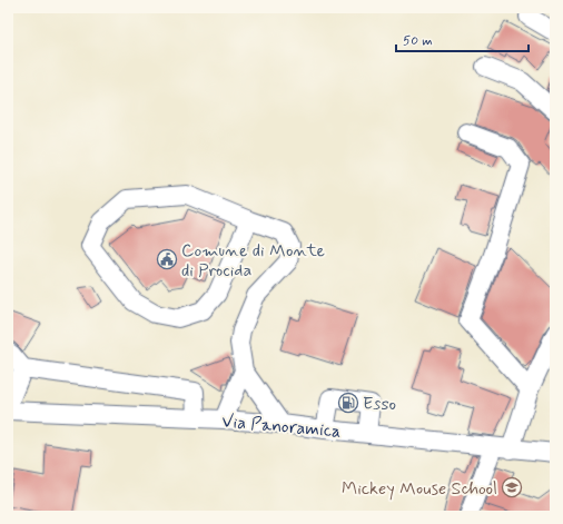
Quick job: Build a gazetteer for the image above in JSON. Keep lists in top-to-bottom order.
{
  "streets": {
    "street": ["Via Panoramica"]
  },
  "places": {
    "public building": ["Comune di Monte di Procida"],
    "fuel station": ["Esso"],
    "school or university": ["Mickey Mouse School"]
  },
  "scale_bar": "50 m"
}
